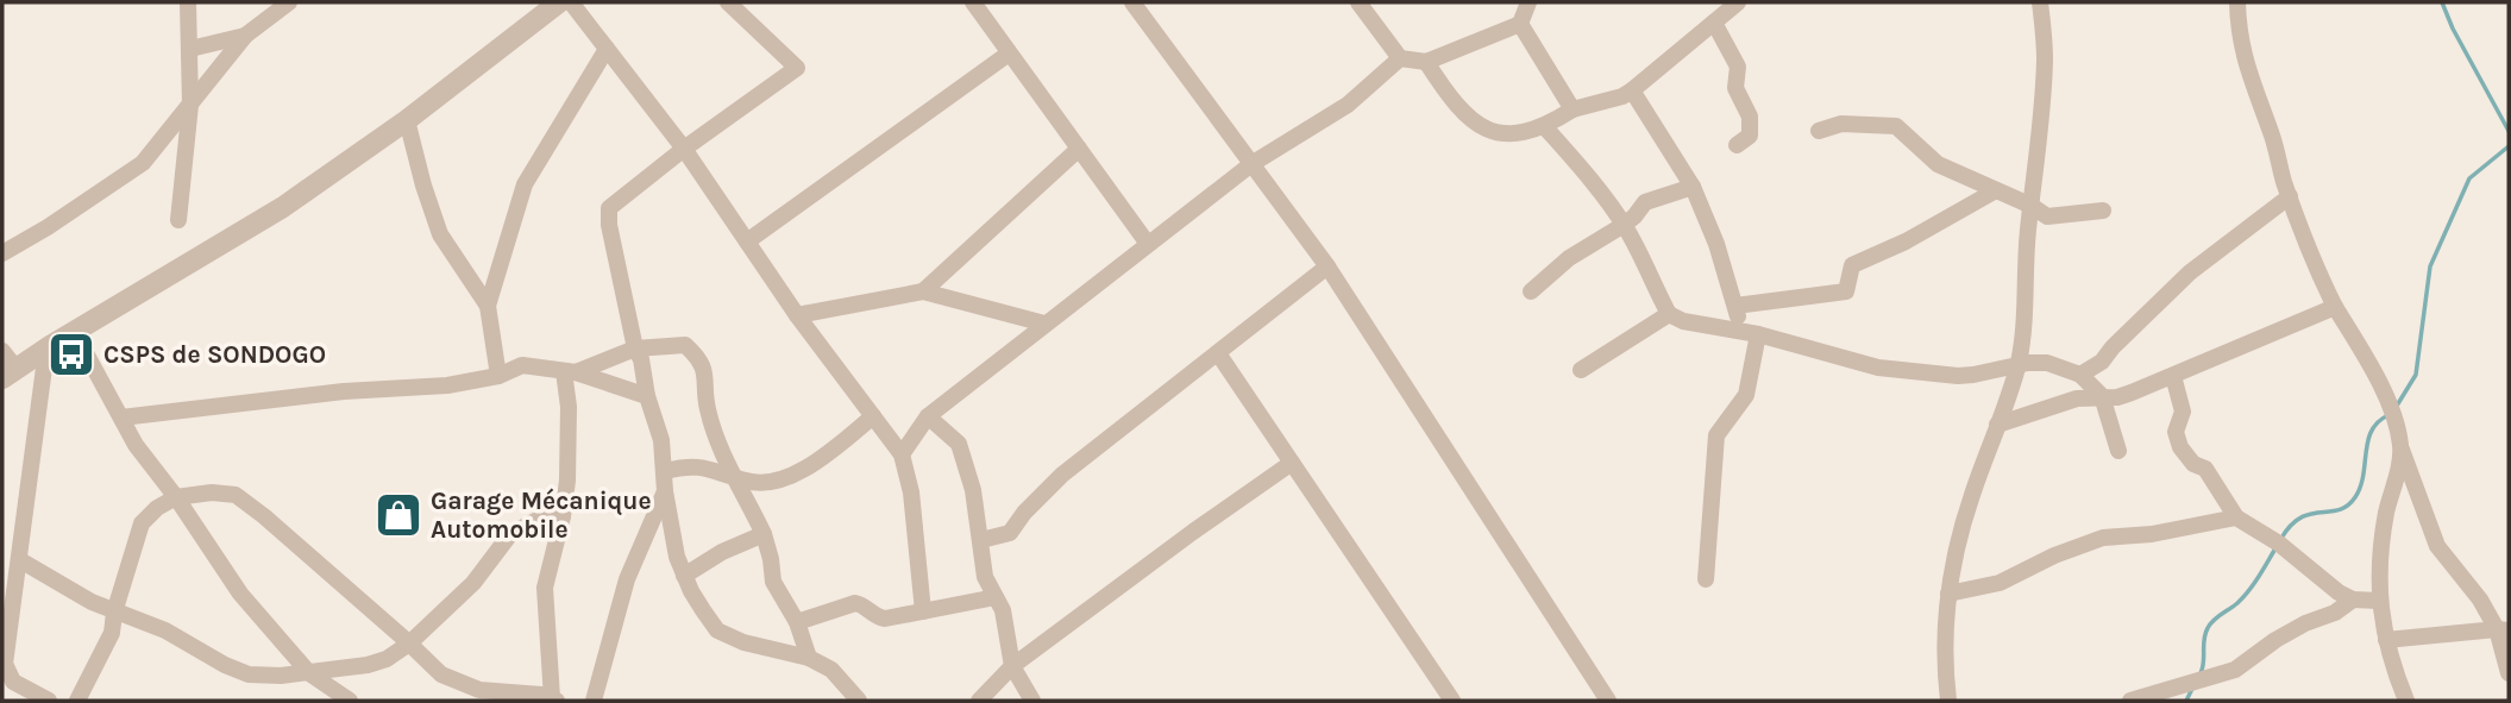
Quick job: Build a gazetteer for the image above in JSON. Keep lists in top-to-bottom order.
{
  "places": {
    "bus stop": ["CSPS de SONDOGO"],
    "shop": ["Garage Mécanique Automobile"]
  }
}
